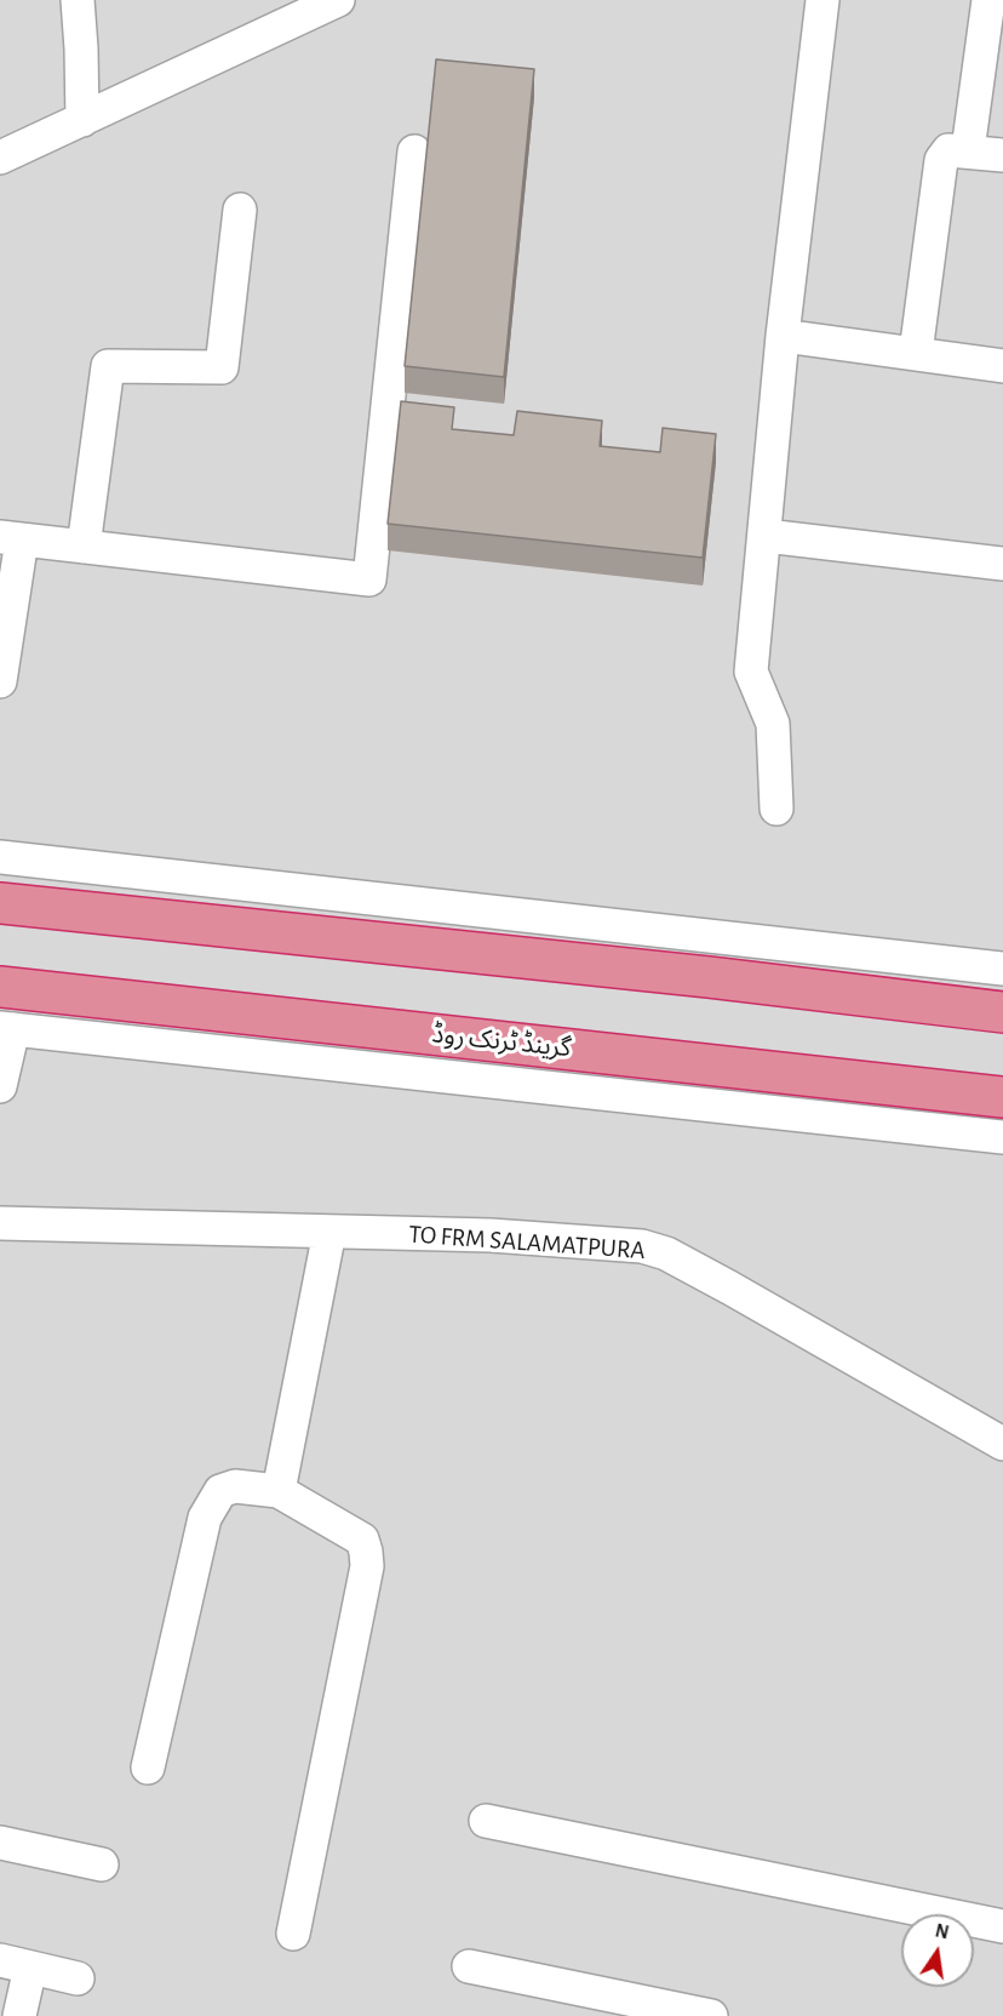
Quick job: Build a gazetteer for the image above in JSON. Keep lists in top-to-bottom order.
{
  "streets": {
    "highway": ["گرینڈ ٹرنک روڈ"],
    "street": ["TO FRM SALAMATPURA"]
  },
  "north": "top"
}
